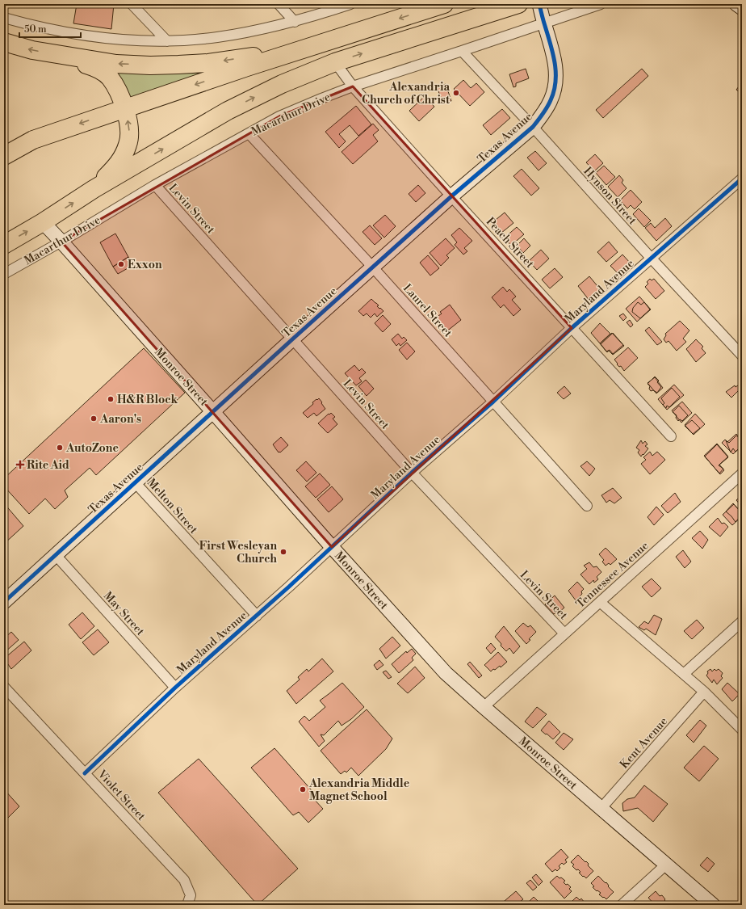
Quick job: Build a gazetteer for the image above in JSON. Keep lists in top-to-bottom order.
{
  "streets": {
    "main road": ["Texas Avenue", "Monroe Street"],
    "street": [
      "Macarthur Drive",
      "Hynson Street",
      "Levin Street",
      "Peach Street",
      "Maryland Avenue",
      "Laurel Street",
      "Melton Street",
      "Tennessee Avenue",
      "May Street",
      "Kent Avenue",
      "Violet Street"
    ]
  },
  "crossings": [
    ["Macarthur Drive", "Texas Avenue"],
    ["Macarthur Drive", "Hynson Street"],
    ["Macarthur Drive", "Levin Street"],
    ["Macarthur Drive", "Peach Street"],
    ["Macarthur Drive", "Laurel Street"],
    ["Macarthur Drive", "Monroe Street"],
    ["Texas Avenue", "Hynson Street"],
    ["Texas Avenue", "Levin Street"],
    ["Texas Avenue", "Peach Street"],
    ["Texas Avenue", "Laurel Street"],
    ["Texas Avenue", "Monroe Street"],
    ["Texas Avenue", "Melton Street"],
    ["Texas Avenue", "May Street"],
    ["Hynson Street", "Maryland Avenue"],
    ["Levin Street", "Maryland Avenue"],
    ["Levin Street", "Tennessee Avenue"],
    ["Peach Street", "Maryland Avenue"],
    ["Maryland Avenue", "Laurel Street"],
    ["Maryland Avenue", "Monroe Street"],
    ["Maryland Avenue", "Melton Street"],
    ["Maryland Avenue", "May Street"],
    ["Maryland Avenue", "Violet Street"],
    ["Monroe Street", "Tennessee Avenue"],
    ["Monroe Street", "Kent Avenue"]
  ],
  "places": {
    "other": [
      "Alexandria Church of Christ",
      "Exxon",
      "H&R Block",
      "Aaron's",
      "AutoZone",
      "First Wesleyan Church",
      "Alexandria Middle Magnet School"
    ],
    "health": ["Rite Aid"]
  },
  "scale_bar": "50 m"
}
